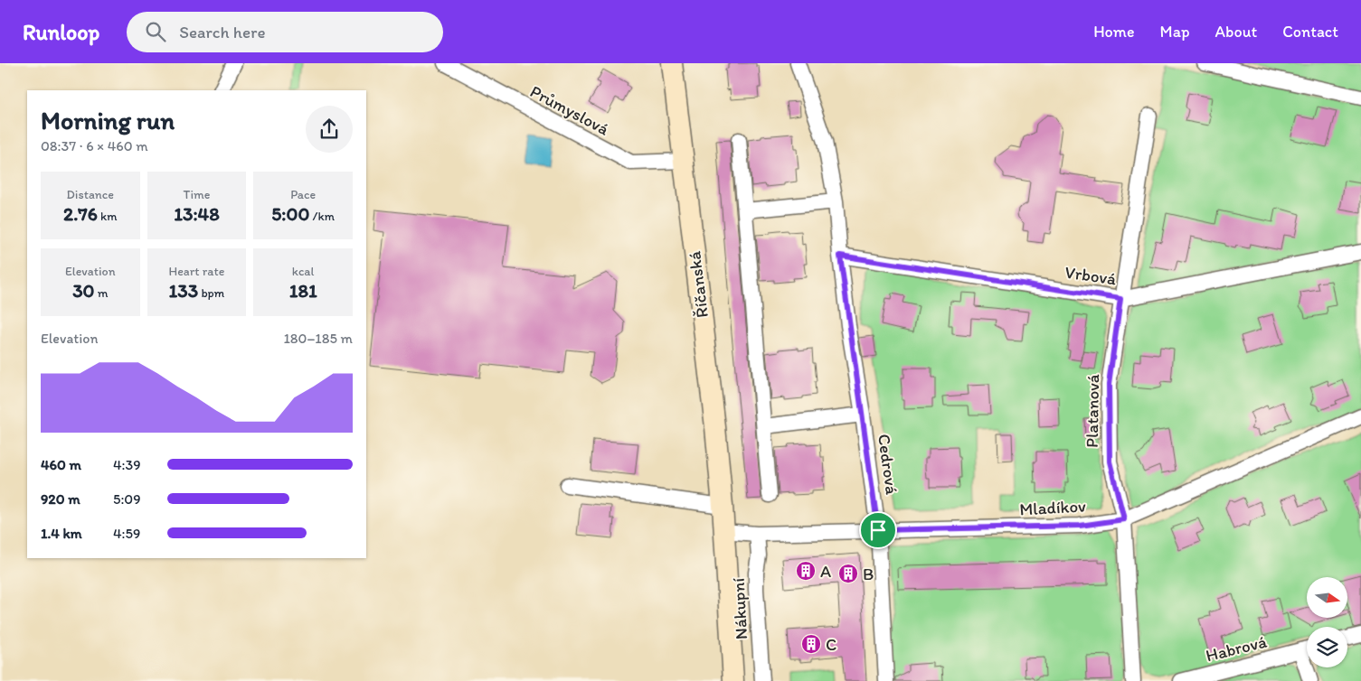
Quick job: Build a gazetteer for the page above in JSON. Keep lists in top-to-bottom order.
{
  "streets": {
    "main road": ["Říčanská"],
    "street": [
      "Průmyslová",
      "Vrbová",
      "Platanová",
      "Cedrová",
      "Mladíkov",
      "Nákupní",
      "Habrová"
    ]
  },
  "crossings": [
    ["Průmyslová", "Říčanská"],
    ["Vrbová", "Platanová"],
    ["Vrbová", "Cedrová"],
    ["Říčanská", "Mladíkov"],
    ["Platanová", "Mladíkov"],
    ["Cedrová", "Mladíkov"],
    ["Mladíkov", "Nákupní"]
  ],
  "places": {
    "building": ["A", "B", "C"]
  },
  "north": "right",
  "page": {
    "header": "Runloop",
    "search": "Search here",
    "nav": [
      "Home",
      "Map",
      "About",
      "Contact"
    ],
    "heading": ["Morning run", "08:37 · 6 × 460 m"],
    "stats": [
      ["Distance", "2.76 km"],
      ["Time", "13:48"],
      ["Pace", "5:00 /km"],
      ["Elevation", "30 m"],
      ["Heart rate", "133 bpm"],
      ["kcal", "181"]
    ],
    "chart": ["Elevation", "180–185 m"],
    "list": [
      {
        "name": "460 m",
        "note": "4:39"
      },
      {
        "name": "920 m",
        "note": "5:09"
      },
      {
        "name": "1.4 km",
        "note": "4:59"
      }
    ]
  }
}
